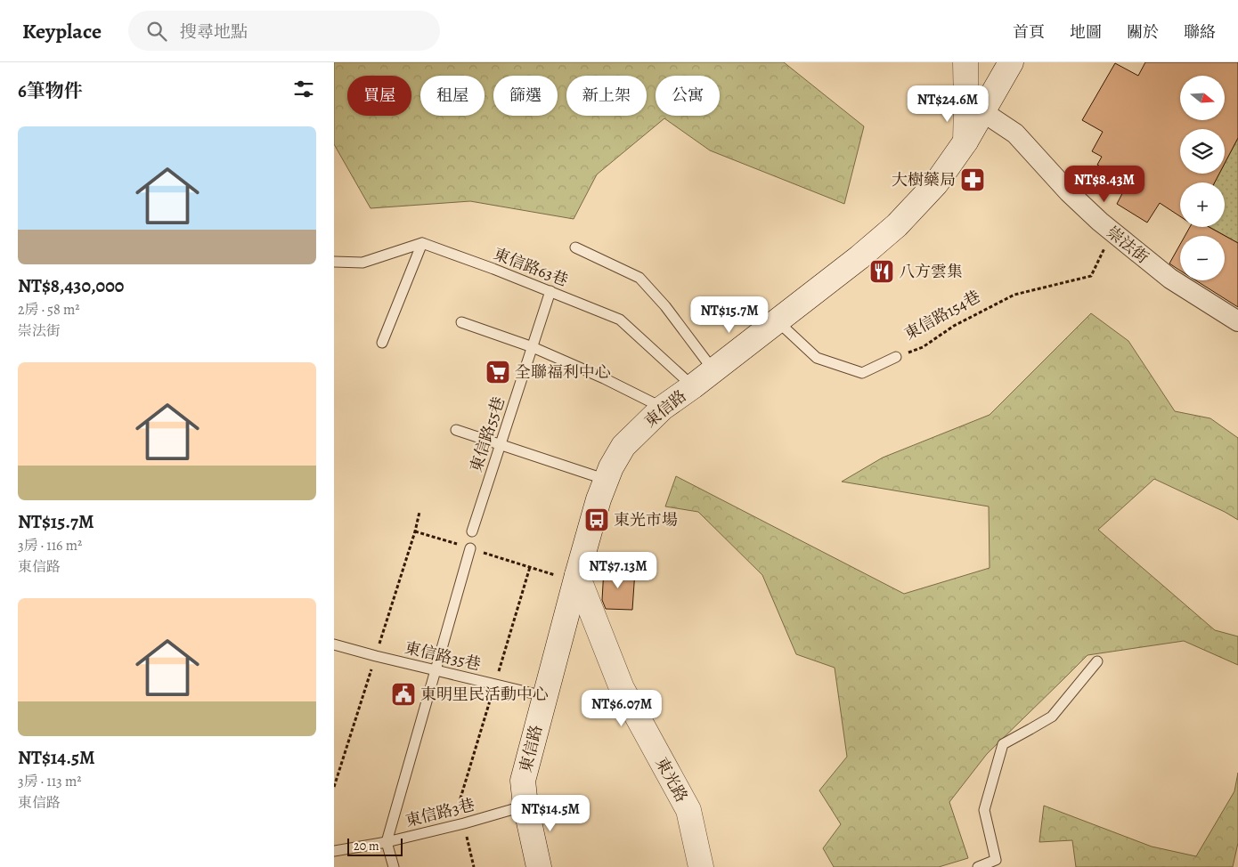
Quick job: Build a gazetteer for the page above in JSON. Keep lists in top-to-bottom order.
{
  "streets": {
    "main road": ["東信路", "東光路"],
    "street": ["崇法街"],
    "lane": [
      "東信路63巷",
      "東信路154巷",
      "東信路55巷",
      "東信路35巷",
      "東信路3巷"
    ]
  },
  "crossings": [
    ["崇法街", "東信路154巷"],
    ["崇法街", "東信路"],
    ["東信路63巷", "東信路"],
    ["東信路63巷", "東信路55巷"],
    ["東信路154巷", "東信路"],
    ["東信路", "東信路35巷"],
    ["東信路", "東光路"],
    ["東信路", "東信路3巷"]
  ],
  "places": {
    "pharmacy": ["大樹藥局"],
    "restaurant": ["八方雲集"],
    "supermarket": ["全聯福利中心"],
    "bus stop": ["東光市場"],
    "public building": ["東明里民活動中心"]
  },
  "scale_bar": "20 m",
  "north": "right",
  "page": {
    "header": "Keyplace",
    "search": "搜尋地點",
    "nav": [
      "首頁",
      "地圖",
      "關於",
      "聯絡"
    ],
    "heading": "6筆物件",
    "map_buttons": ["+", "−"],
    "chip": [
      "買屋",
      "租屋",
      "篩選",
      "新上架",
      "公寓"
    ],
    "price": [
      "NT$24.6M",
      "NT$8.43M",
      "NT$15.7M",
      "NT$7.13M",
      "NT$6.07M",
      "NT$14.5M"
    ],
    "list": [
      {
        "name": "NT$8,430,000",
        "note": "2房 · 58 m² · 崇法街"
      },
      {
        "name": "NT$15.7M",
        "note": "3房 · 116 m² · 東信路"
      },
      {
        "name": "NT$14.5M",
        "note": "3房 · 113 m² · 東信路"
      }
    ],
    "scale": "20 m"
  }
}
